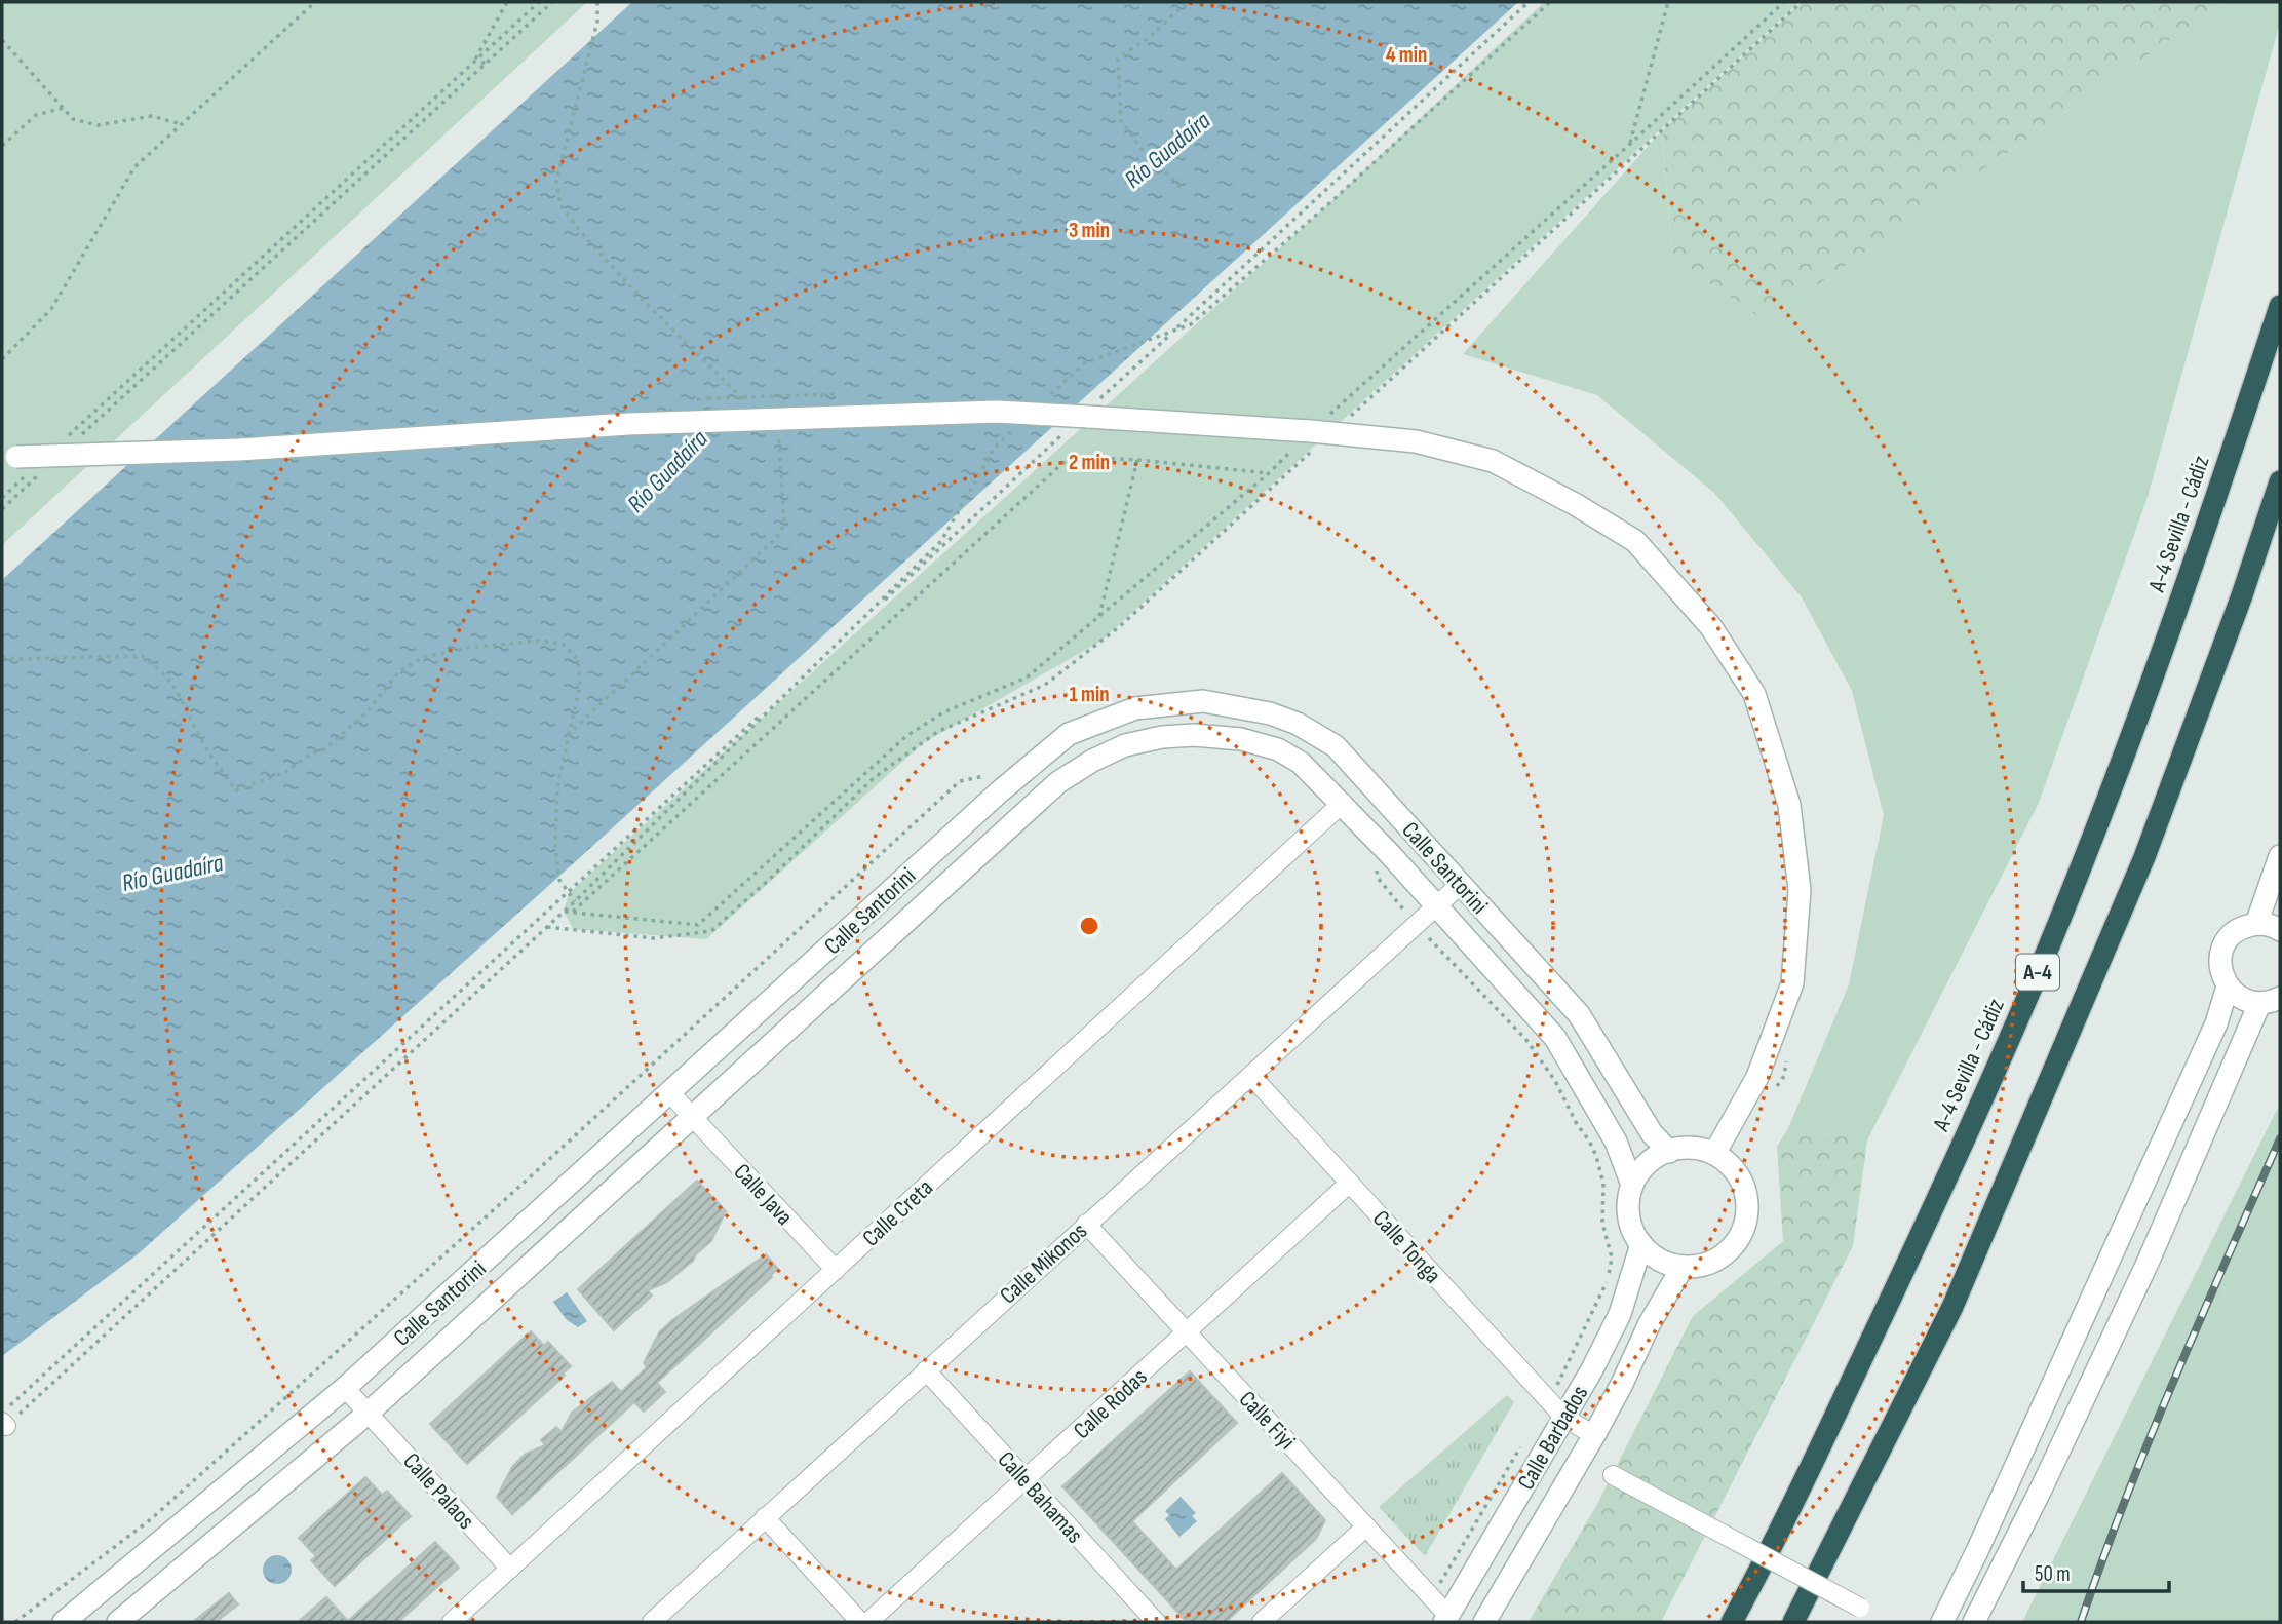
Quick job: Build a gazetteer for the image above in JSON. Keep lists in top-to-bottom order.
{
  "streets": {
    "highway": ["A-4 Sevilla - Cádiz", "A-4"],
    "street": [
      "Calle Santorini",
      "Calle Java",
      "Calle Creta",
      "Calle Tonga",
      "Calle Mikonos",
      "Calle Rodas",
      "Calle Fiyi",
      "Calle Barbados",
      "Calle Palaos",
      "Calle Bahamas"
    ]
  },
  "crossings": [
    ["Calle Santorini", "Calle Java"],
    ["Calle Santorini", "Calle Creta"],
    ["Calle Santorini", "Calle Mikonos"],
    ["Calle Santorini", "Calle Barbados"],
    ["Calle Santorini", "Calle Palaos"],
    ["Calle Java", "Calle Creta"],
    ["Calle Creta", "Calle Palaos"],
    ["Calle Tonga", "Calle Mikonos"],
    ["Calle Tonga", "Calle Rodas"],
    ["Calle Tonga", "Calle Barbados"],
    ["Calle Mikonos", "Calle Fiyi"],
    ["Calle Mikonos", "Calle Bahamas"],
    ["Calle Rodas", "Calle Fiyi"],
    ["Calle Rodas", "Calle Bahamas"],
    ["Calle Fiyi", "Calle Barbados"]
  ],
  "water": ["Río Guadaíra"],
  "scale_bar": "50 m",
  "rings": [
    "4 min",
    "3 min",
    "2 min",
    "1 min"
  ]
}
